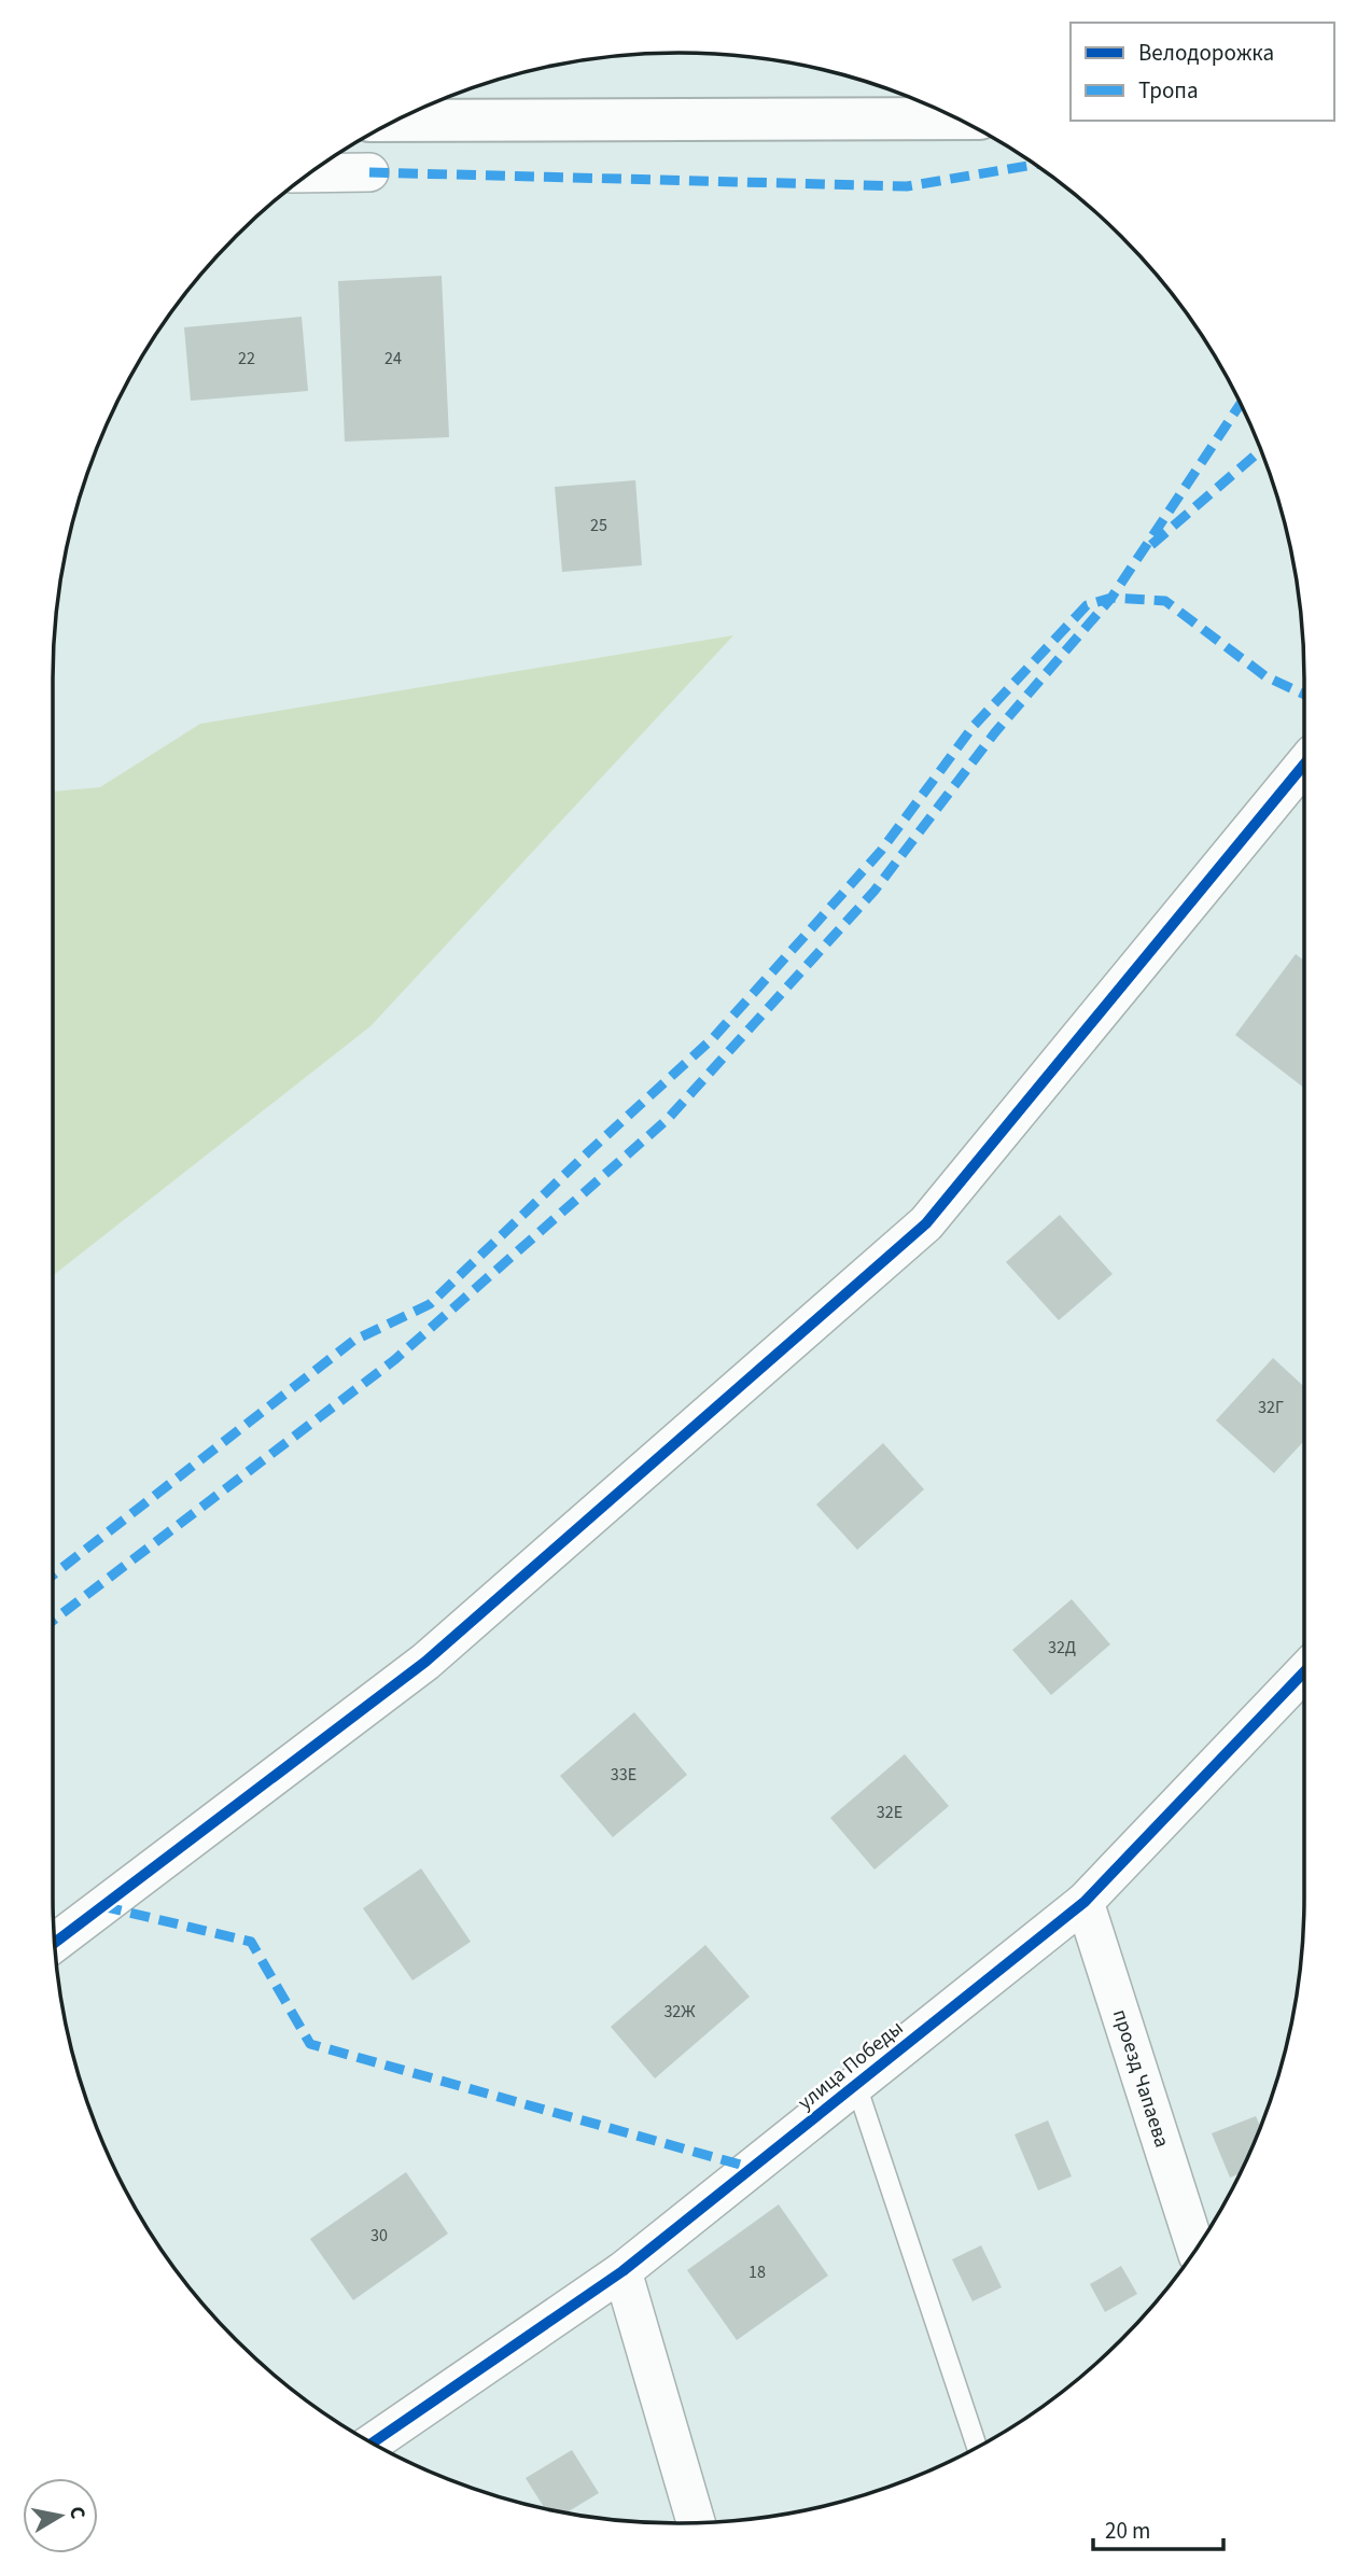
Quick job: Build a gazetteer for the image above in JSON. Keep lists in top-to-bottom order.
{
  "streets": {
    "street": ["улица Победы", "проезд Чапаева"]
  },
  "crossings": [
    ["улица Победы", "проезд Чапаева"]
  ],
  "house_numbers": [
    "22",
    "24",
    "25",
    "32Г",
    "32Д",
    "33Е",
    "32Е",
    "32Ж",
    "30",
    "18"
  ],
  "legend": ["Велодорожка", "Тропа"],
  "scale_bar": "20 m",
  "north": "right"
}
